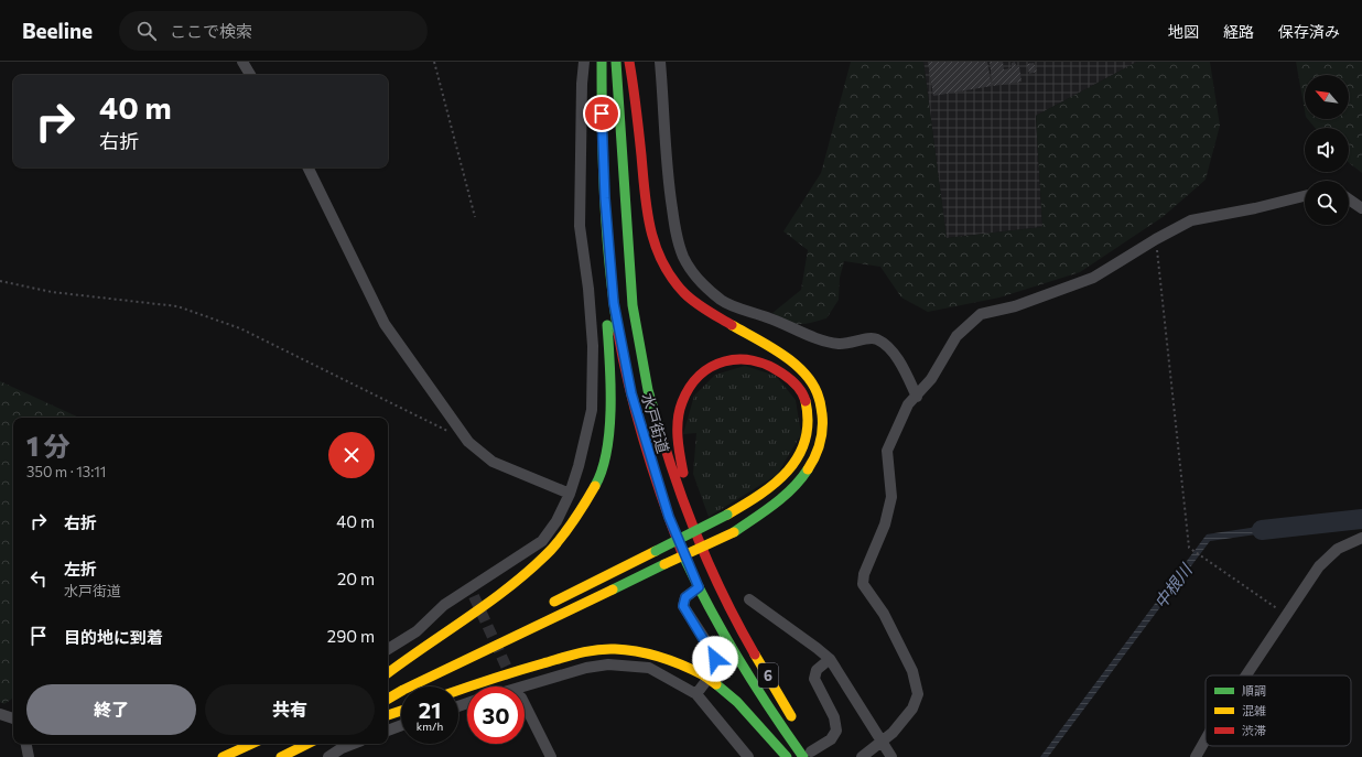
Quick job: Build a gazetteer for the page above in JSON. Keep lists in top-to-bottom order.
{
  "streets": {
    "highway": ["水戸街道", "6"]
  },
  "water": ["中根川"],
  "legend": ["順調", "混雑", "渋滞"],
  "north": "top left",
  "page": {
    "header": "Beeline",
    "search": "ここで検索",
    "nav": ["地図", "経路", "保存済み"],
    "turn": ["40 m", "右折"],
    "heading": ["1 分", "350 m · 13:11"],
    "list": [
      {
        "name": "右折",
        "value": "40 m"
      },
      {
        "name": "左折",
        "note": "水戸街道",
        "value": "20 m"
      },
      {
        "name": "目的地に到着",
        "value": "290 m"
      }
    ],
    "buttons": ["終了", "共有"],
    "speed": "21 km/h",
    "limit": "30"
  }
}
